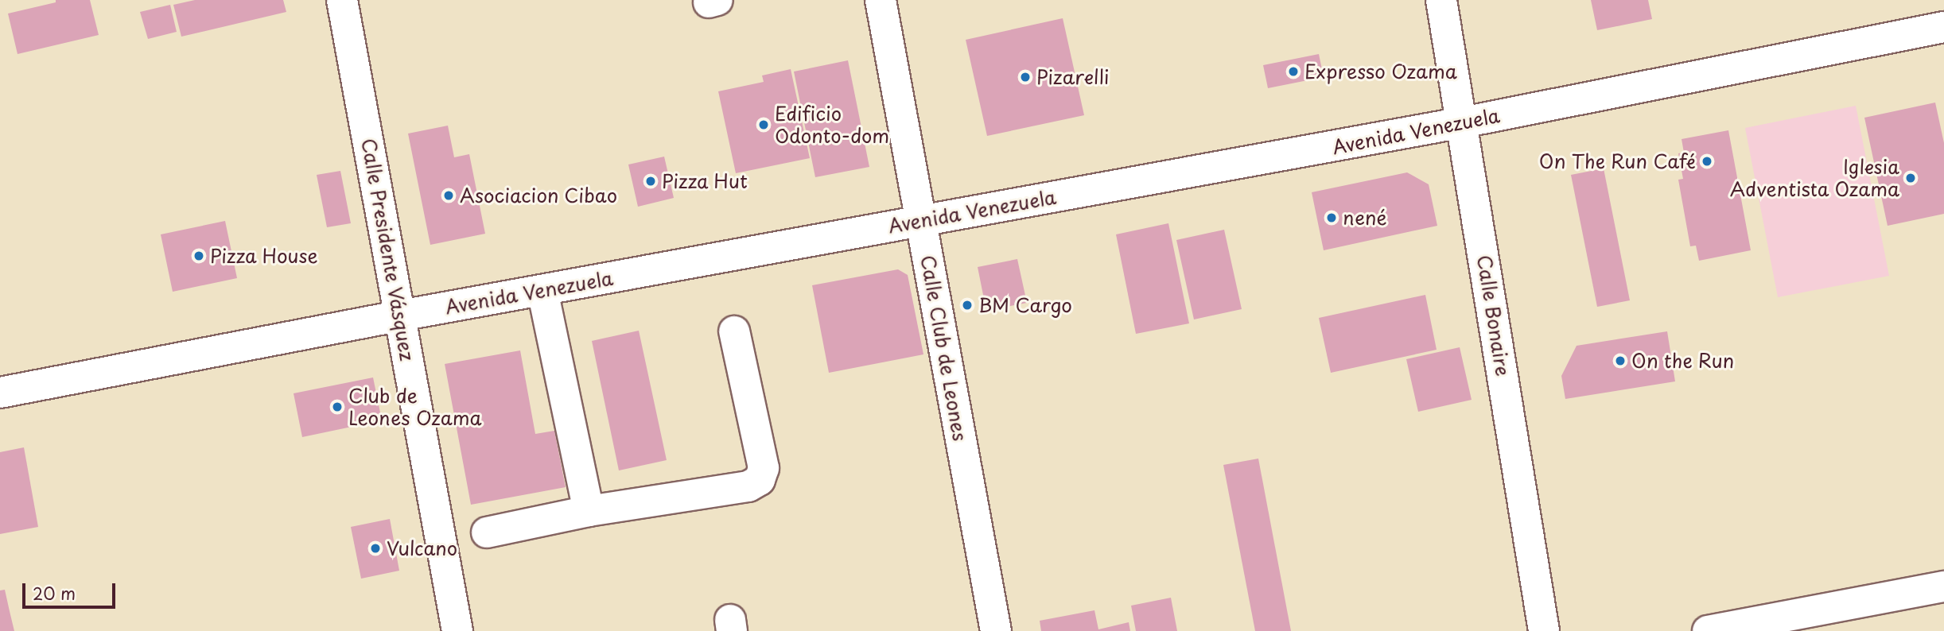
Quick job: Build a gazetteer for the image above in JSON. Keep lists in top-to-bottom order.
{
  "streets": {
    "street": [
      "Avenida Venezuela",
      "Calle Presidente Vásquez",
      "Calle Bonaire",
      "Calle Club de Leones"
    ]
  },
  "crossings": [
    ["Avenida Venezuela", "Calle Presidente Vásquez"],
    ["Avenida Venezuela", "Calle Bonaire"],
    ["Avenida Venezuela", "Calle Club de Leones"]
  ],
  "places": [
    "Expresso Ozama",
    "Pizarelli",
    "Edificio Odonto-dom",
    "On The Run Café",
    "Iglesia Adventista Ozama",
    "Pizza Hut",
    "Asociacion Cibao",
    "nené",
    "Pizza House",
    "BM Cargo",
    "On the Run",
    "Club de Leones Ozama",
    "Vulcano"
  ],
  "scale_bar": "20 m"
}
